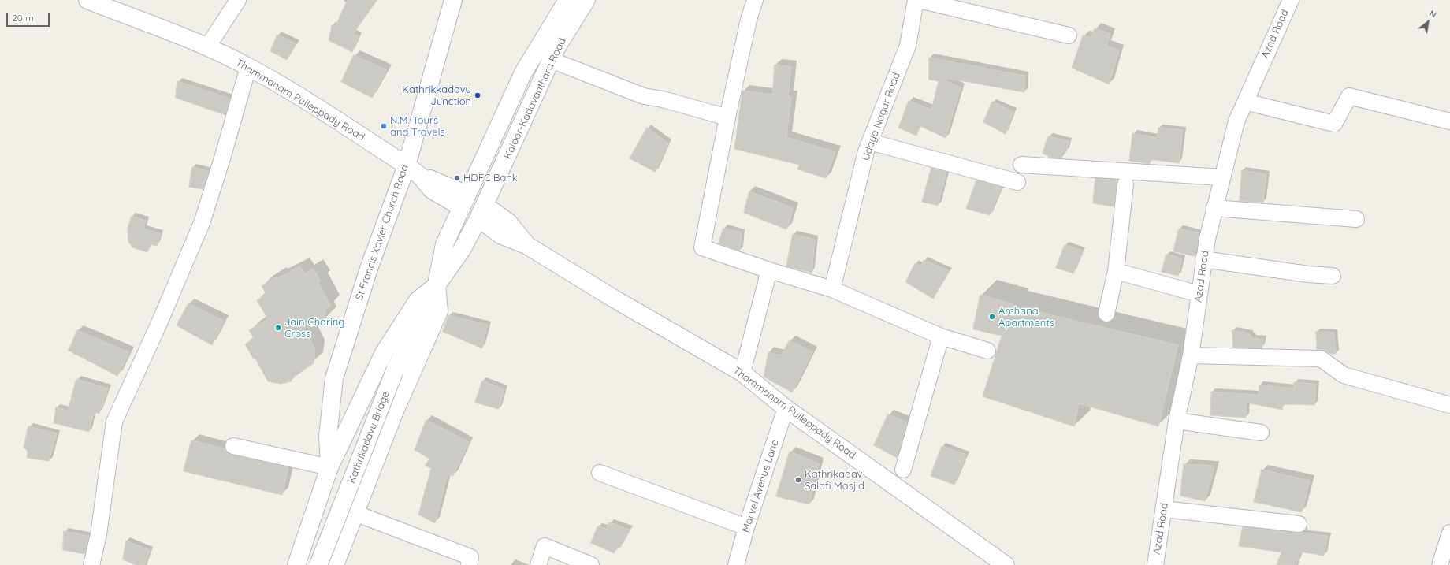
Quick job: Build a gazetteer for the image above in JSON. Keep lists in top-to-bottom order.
{
  "streets": {
    "main road": [
      "Kaloor-Kadavanthara Road",
      "Thammanam Pulleppady Road",
      "St Francis Xavier Church Road",
      "Kathrikadavu Bridge"
    ],
    "street": ["Azad Road", "Udaya Nagar Road", "Marvel Avenue Lane"]
  },
  "crossings": [
    ["Kaloor-Kadavanthara Road", "Thammanam Pulleppady Road"],
    ["Kaloor-Kadavanthara Road", "Kathrikadavu Bridge"],
    ["Thammanam Pulleppady Road", "St Francis Xavier Church Road"],
    ["Thammanam Pulleppady Road", "Marvel Avenue Lane"]
  ],
  "places": [
    "Kathrikkadavu Junction",
    "N.M. Tours and Travels",
    "HDFC Bank",
    "Archana Apartments",
    "Jain Charing Cross",
    "Kathrikadav Salafi Masjid"
  ],
  "scale_bar": "20 m",
  "north": "top right"
}
